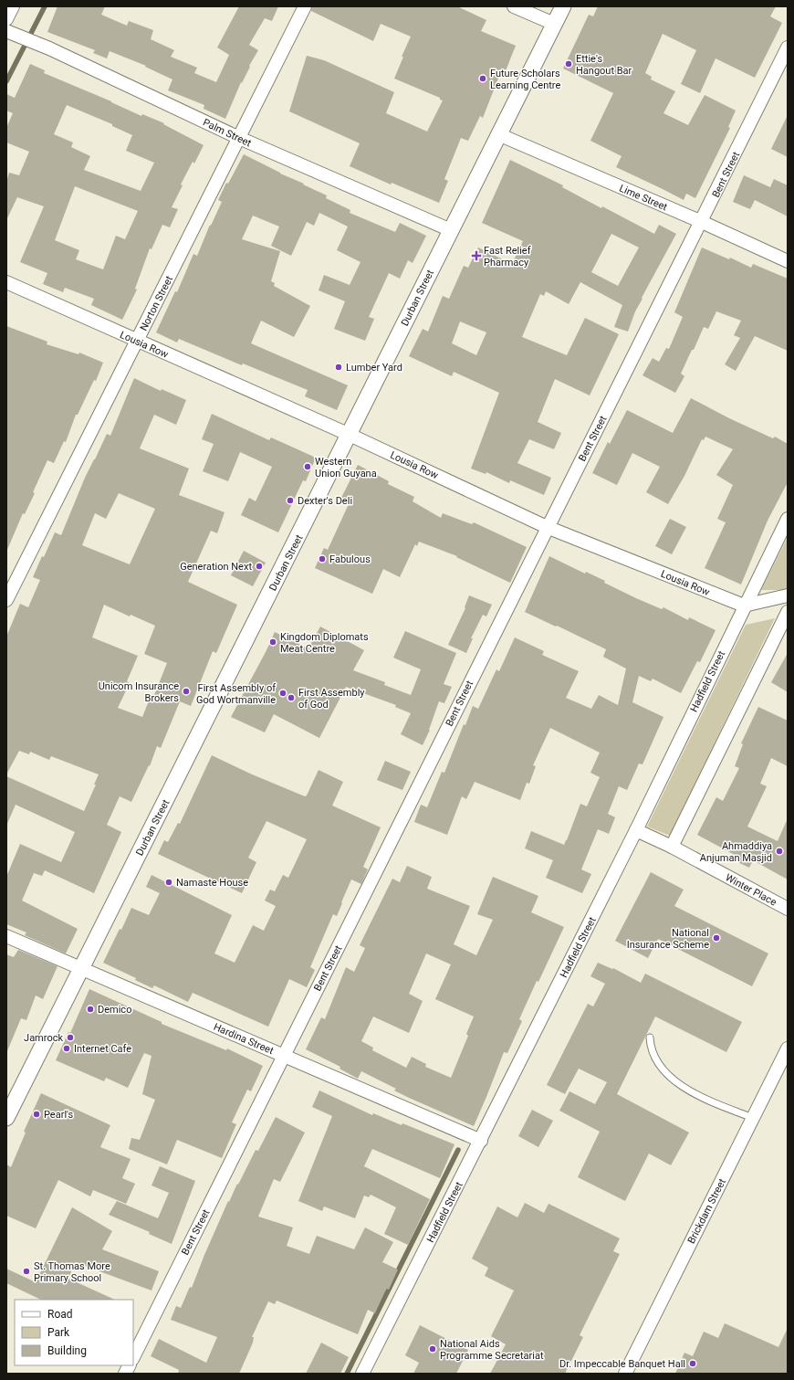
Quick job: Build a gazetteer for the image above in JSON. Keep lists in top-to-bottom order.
{
  "streets": {
    "street": [
      "Palm Street",
      "Bent Street",
      "Lime Street",
      "Durban Street",
      "Norton Street",
      "Lousia Row",
      "Hadfield Street",
      "Winter Place",
      "Hardina Street",
      "Brickdam Street"
    ]
  },
  "crossings": [
    ["Palm Street", "Durban Street"],
    ["Palm Street", "Norton Street"],
    ["Bent Street", "Lime Street"],
    ["Bent Street", "Lousia Row"],
    ["Bent Street", "Hardina Street"],
    ["Lime Street", "Durban Street"],
    ["Durban Street", "Lousia Row"],
    ["Durban Street", "Hardina Street"],
    ["Norton Street", "Lousia Row"],
    ["Lousia Row", "Hadfield Street"],
    ["Hadfield Street", "Winter Place"],
    ["Hadfield Street", "Hardina Street"]
  ],
  "places": {
    "other": [
      "Ettie's Hangout Bar",
      "Future Scholars Learning Centre",
      "Lumber Yard",
      "Western Union Guyana",
      "Dexter's Deli",
      "Fabulous",
      "Generation Next",
      "Kingdom Diplomats Meat Centre",
      "Unicom Insurance Brokers",
      "First Assembly of God Wortmanville",
      "First Assembly of God",
      "Ahmaddiya Anjuman Masjid",
      "Namaste House",
      "National Insurance Scheme",
      "Demico",
      "Jamrock",
      "Internet Cafe",
      "Pearl's",
      "St. Thomas More Primary School",
      "National Aids Programme Secretariat",
      "Dr. Impeccable Banquet Hall"
    ],
    "health": ["Fast Relief Pharmacy"]
  },
  "legend": ["Road", "Park", "Building"]
}
